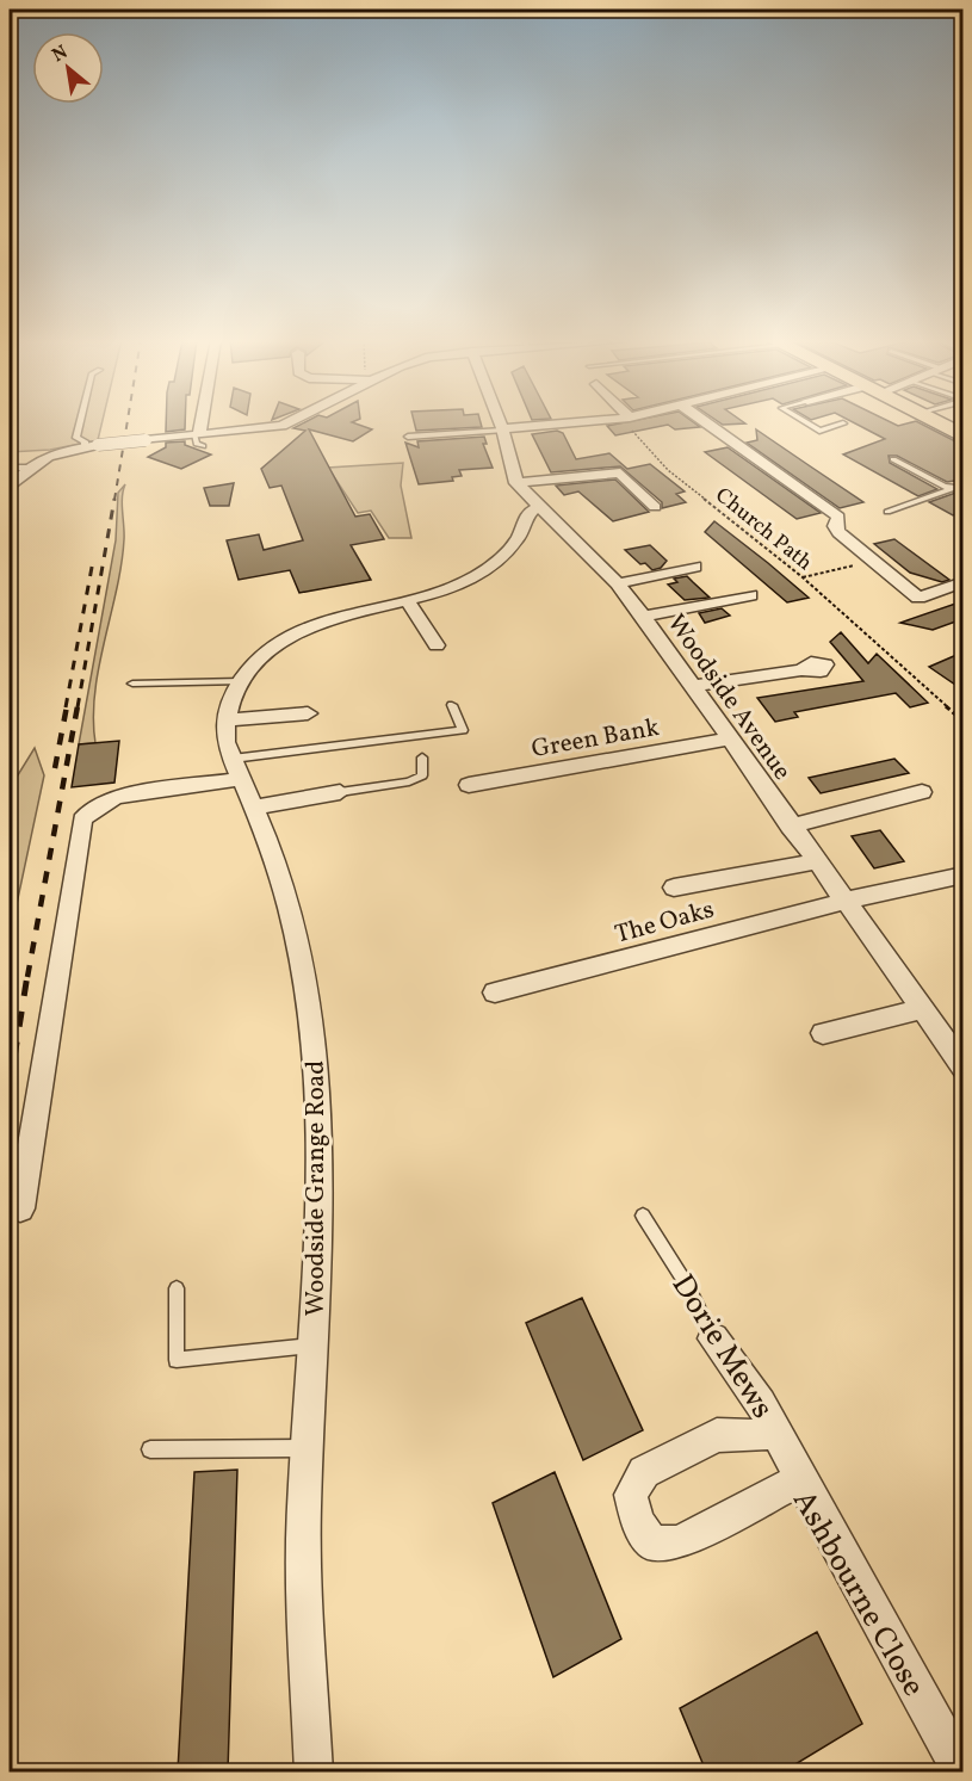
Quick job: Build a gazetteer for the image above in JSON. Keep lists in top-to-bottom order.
{
  "streets": {
    "street": [
      "Woodside Avenue",
      "Green Bank",
      "The Oaks",
      "Woodside Grange Road",
      "Dorie Mews",
      "Ashbourne Close"
    ],
    "path": ["Church Path"]
  },
  "crossings": [
    ["Woodside Avenue", "Green Bank"],
    ["Woodside Avenue", "The Oaks"],
    ["Dorie Mews", "Ashbourne Close"]
  ],
  "north": "top left"
}
